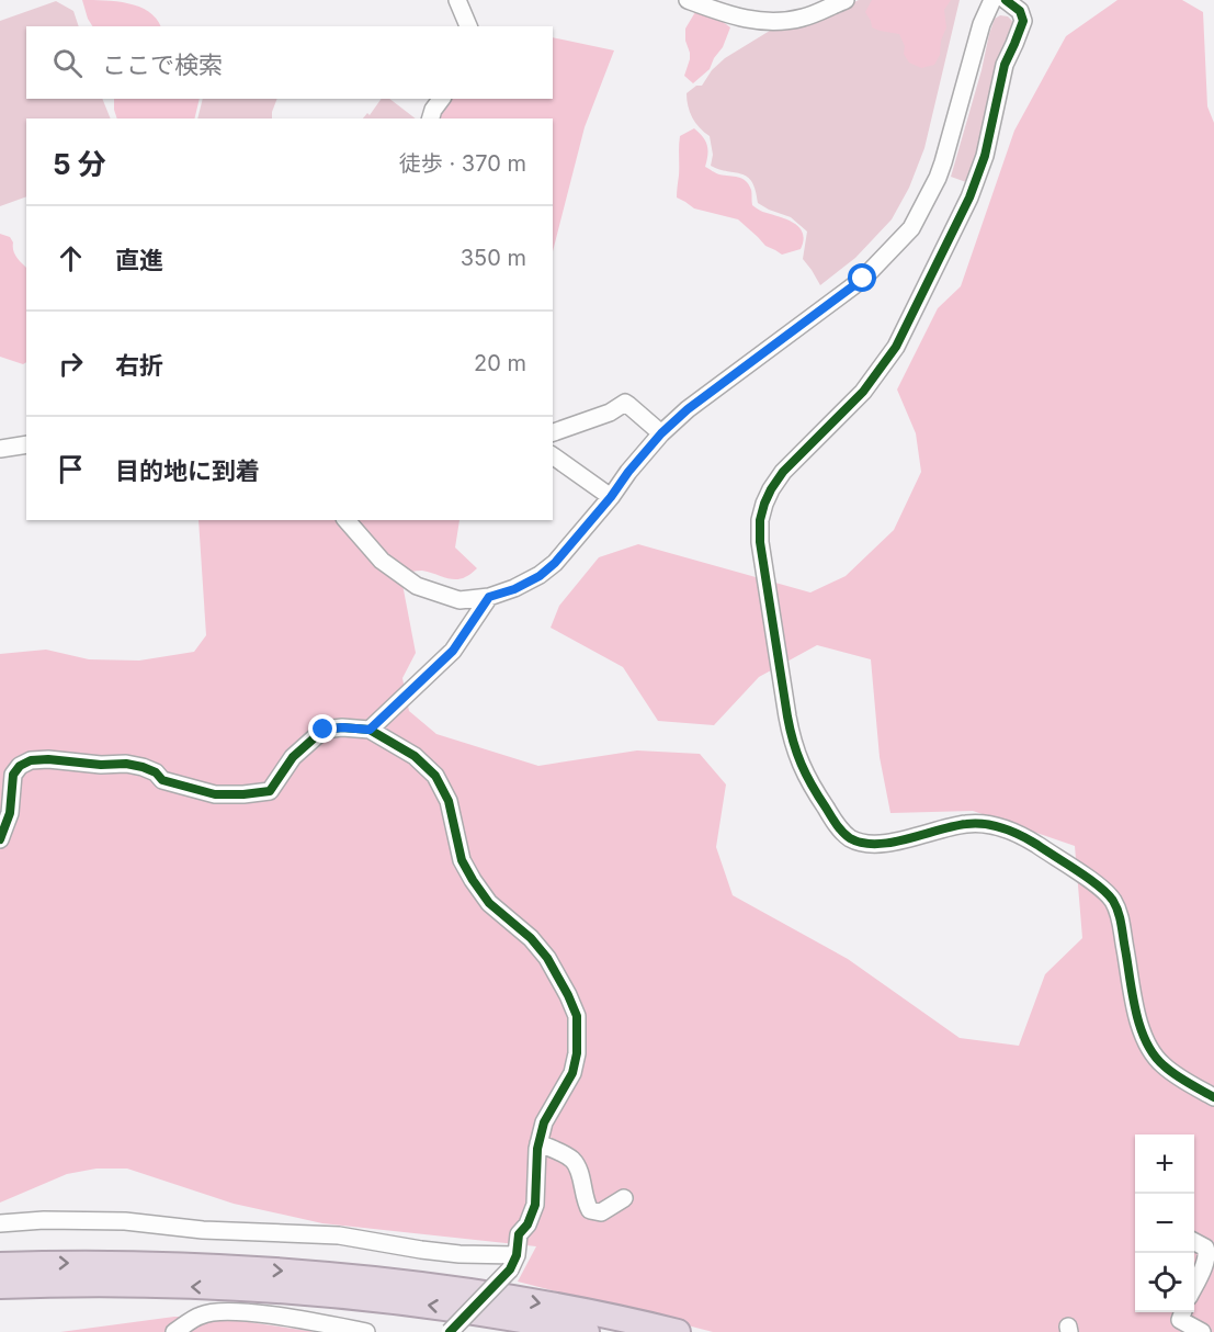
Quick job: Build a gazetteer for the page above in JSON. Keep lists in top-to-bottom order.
{
  "page": {
    "search": "ここで検索",
    "heading": ["5 分", "徒歩 · 370 m"],
    "list": [
      ["直進", "350 m"],
      ["右折", "20 m"],
      "目的地に到着"
    ],
    "map_buttons": ["+", "−"]
  }
}
